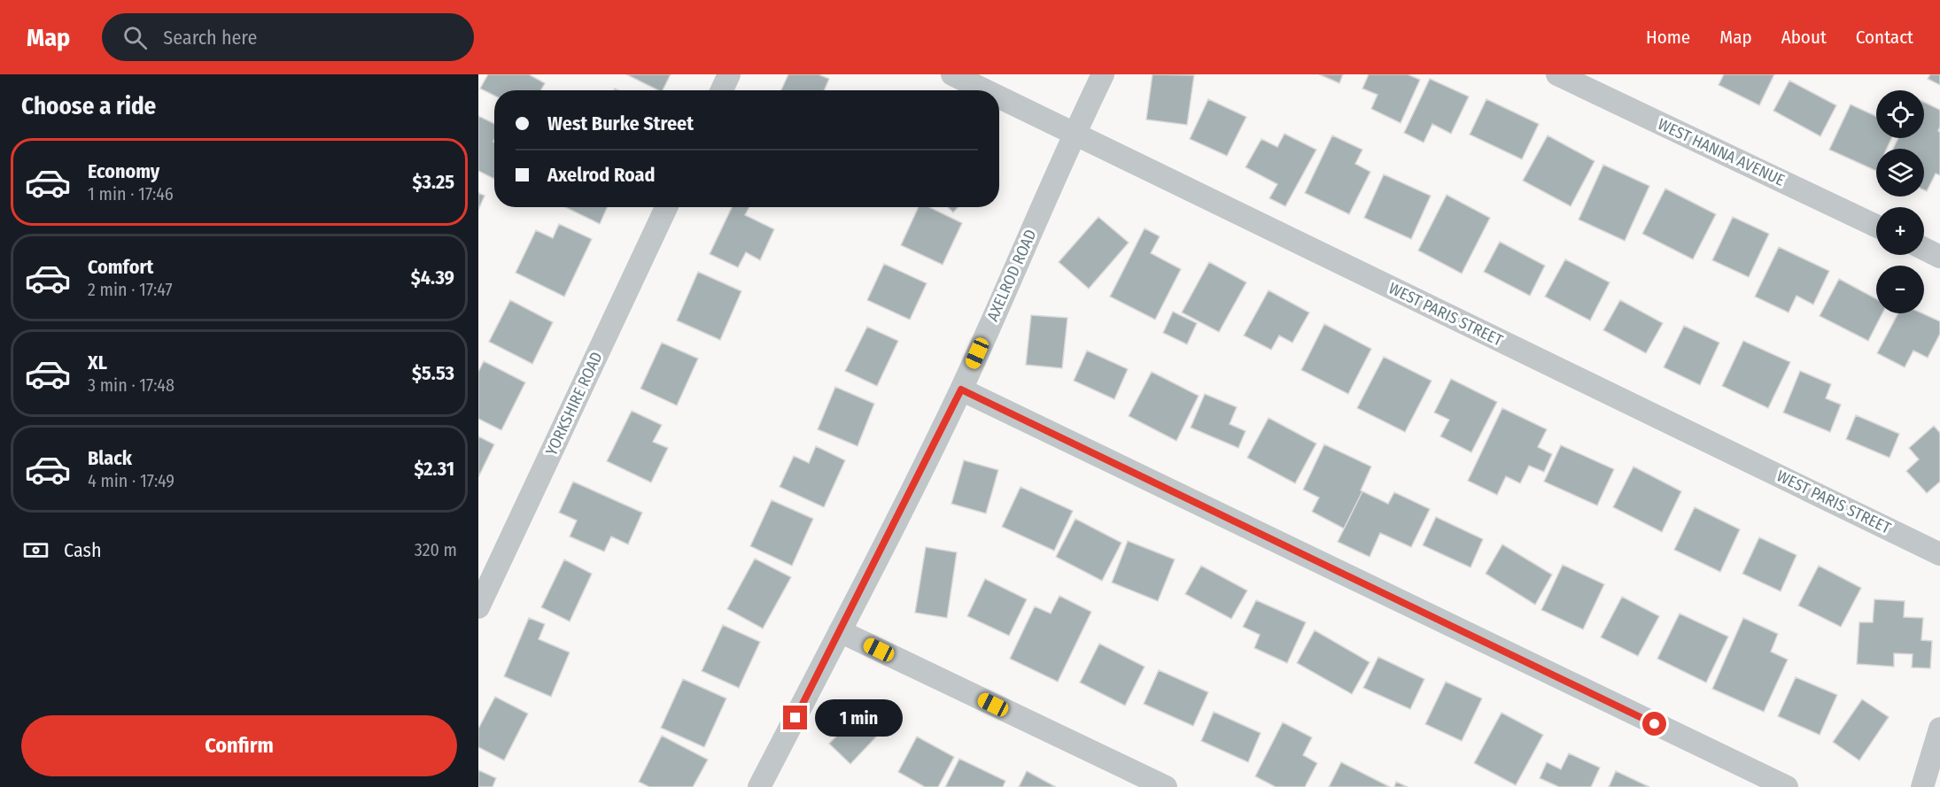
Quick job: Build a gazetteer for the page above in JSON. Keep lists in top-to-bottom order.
{
  "streets": {
    "street": [
      "WEST HANNA AVENUE",
      "AXELROD ROAD",
      "WEST PARIS STREET",
      "YORKSHIRE ROAD"
    ]
  },
  "crossings": [
    ["AXELROD ROAD", "WEST PARIS STREET"]
  ],
  "page": {
    "header": "Map",
    "search": "Search here",
    "nav": [
      "Home",
      "Map",
      "About",
      "Contact"
    ],
    "heading": "Choose a ride",
    "map_buttons": ["+", "−"],
    "banner": ["West Burke Street", "Axelrod Road"],
    "list": [
      {
        "name": "Economy",
        "note": "1 min · 17:46",
        "value": "$3.25"
      },
      {
        "name": "Comfort",
        "note": "2 min · 17:47",
        "value": "$4.39"
      },
      {
        "name": "XL",
        "note": "3 min · 17:48",
        "value": "$5.53"
      },
      {
        "name": "Black",
        "note": "4 min · 17:49",
        "value": "$2.31"
      }
    ],
    "pay": ["Cash", "320 m"],
    "bubble": "1 min",
    "buttons": "Confirm"
  }
}
